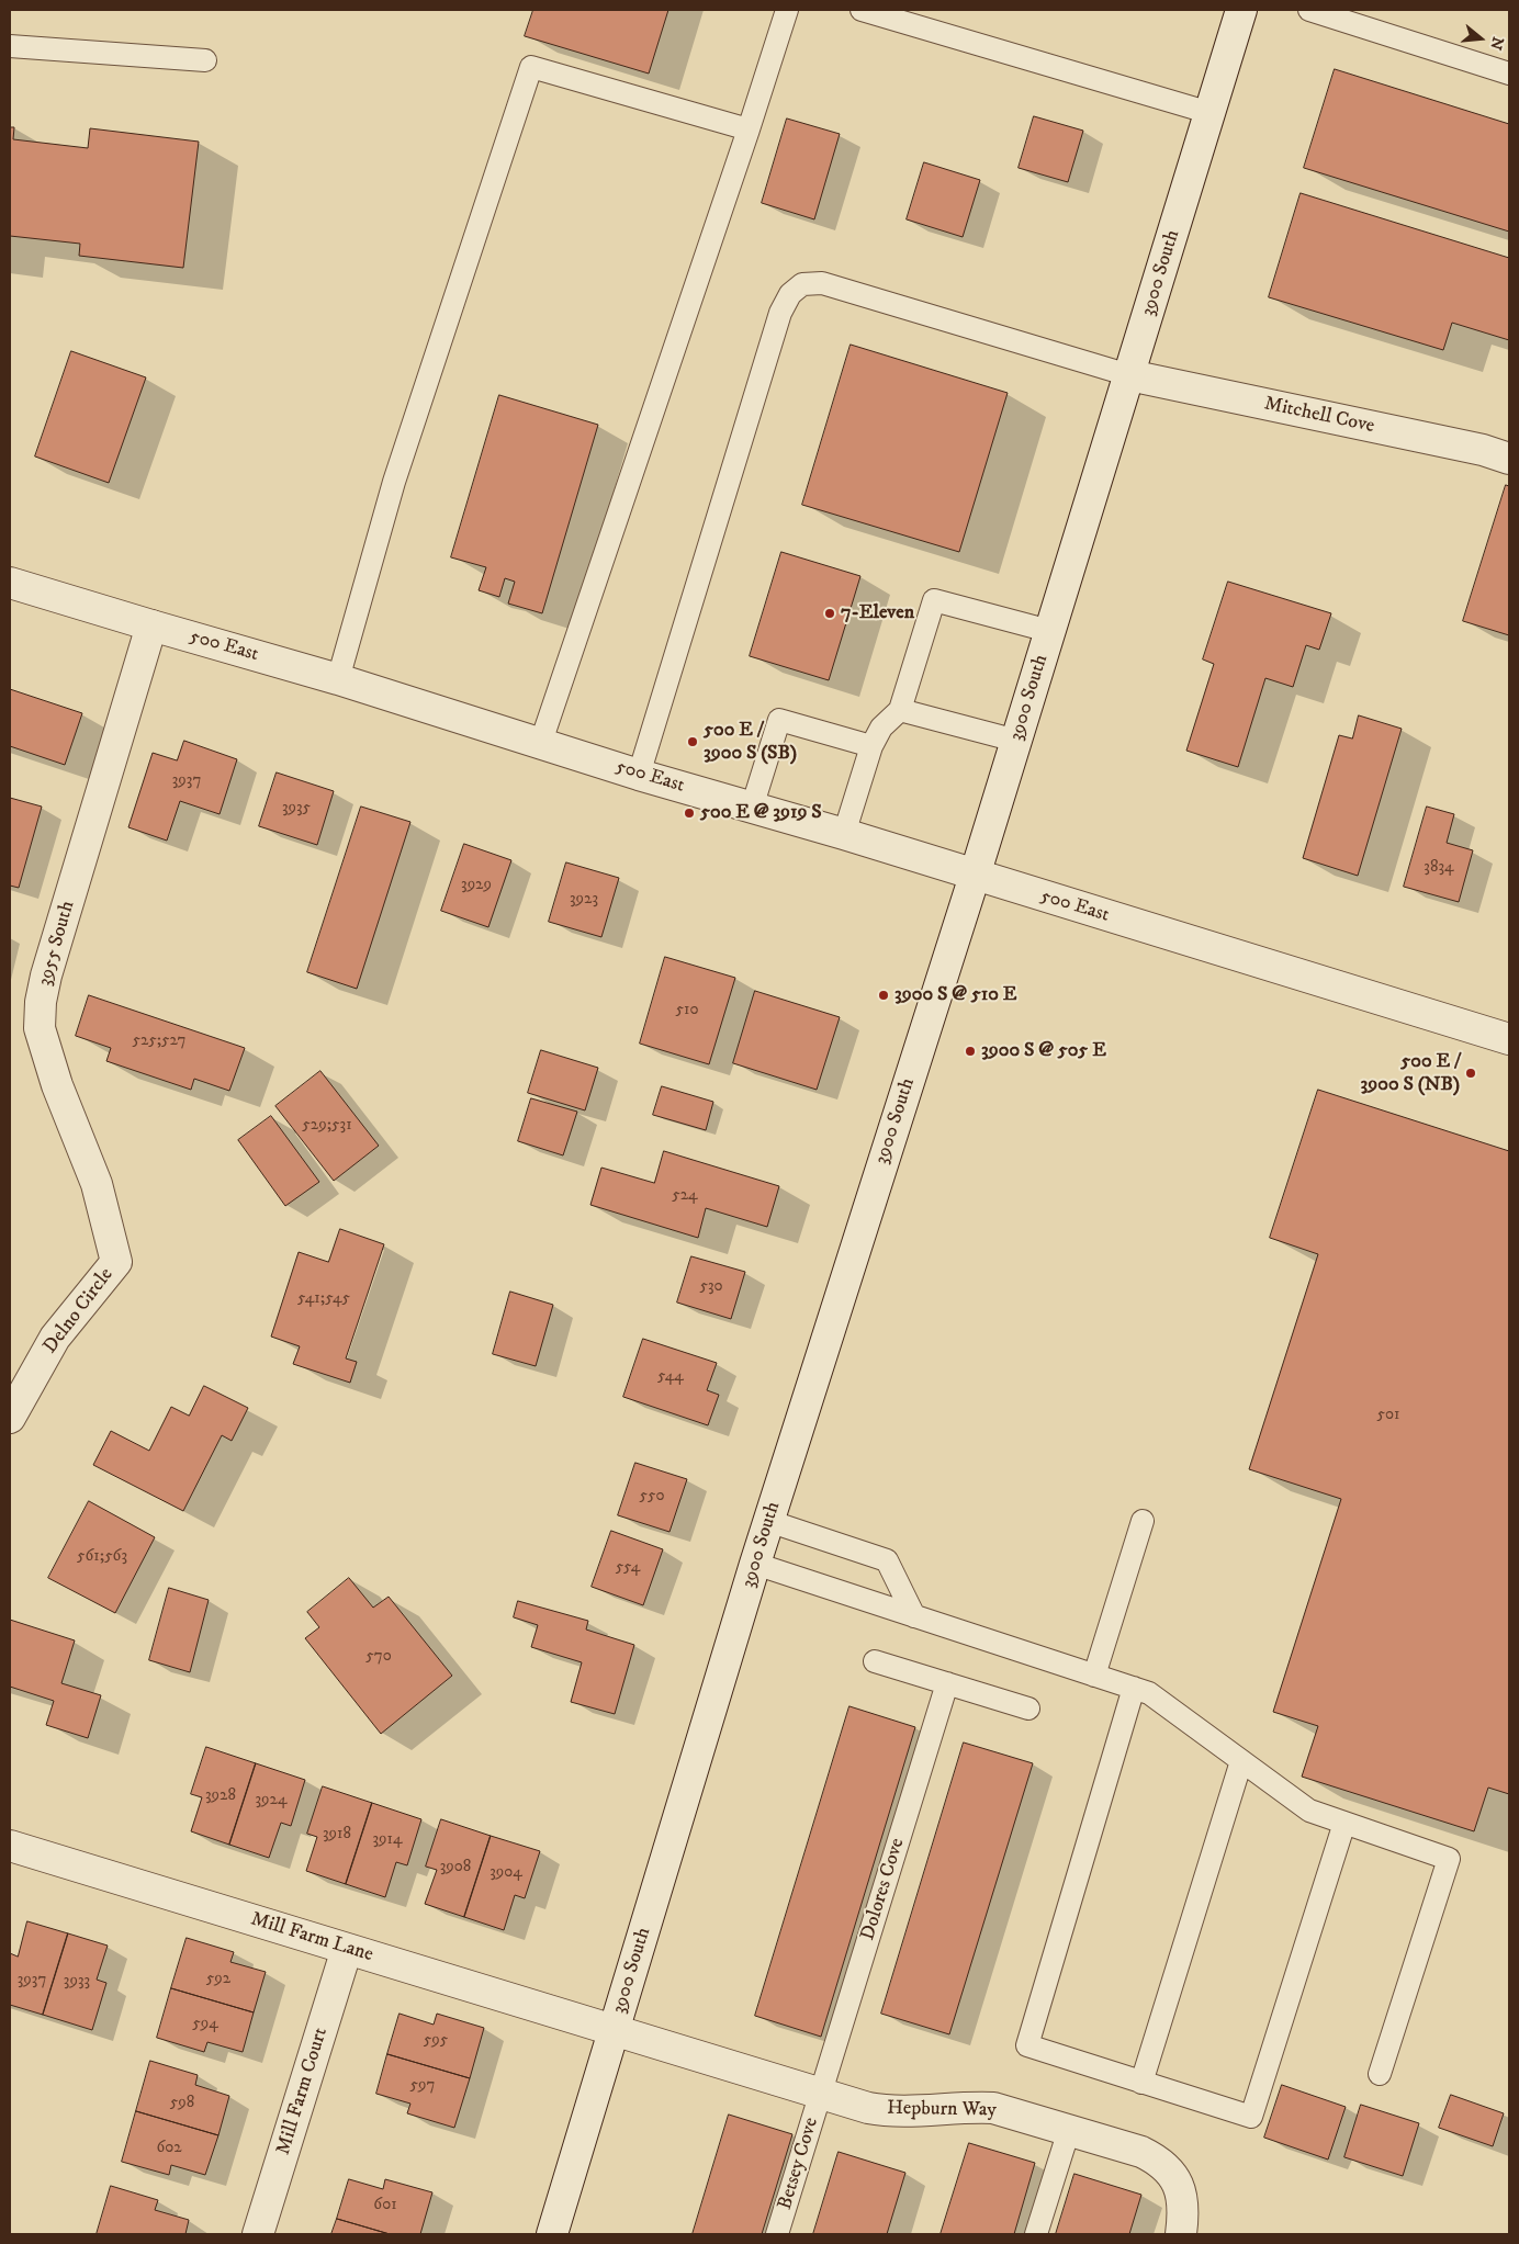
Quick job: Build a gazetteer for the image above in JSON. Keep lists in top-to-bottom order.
{
  "streets": {
    "street": [
      "3900 South",
      "Mitchell Cove",
      "500 East",
      "3955 South",
      "Delno Circle",
      "Mill Farm Lane",
      "Mill Farm Court",
      "Hepburn Way"
    ],
    "lane": ["Dolores Cove", "Betsey Cove"]
  },
  "crossings": [
    ["3900 South", "Mitchell Cove"],
    ["3900 South", "500 East"],
    ["3900 South", "Mill Farm Lane"],
    ["3900 South", "Hepburn Way"],
    ["500 East", "3955 South"],
    ["3955 South", "Delno Circle"],
    ["Dolores Cove", "Hepburn Way"],
    ["Dolores Cove", "Betsey Cove"],
    ["Mill Farm Lane", "Mill Farm Court"],
    ["Mill Farm Lane", "Hepburn Way"],
    ["Hepburn Way", "Betsey Cove"]
  ],
  "places": [
    "7-Eleven",
    "500 E / 3900 S (SB)",
    "500 E @ 3919 S",
    "3900 S @ 510 E",
    "3900 S @ 505 E",
    "500 E / 3900 S (NB)"
  ],
  "house_numbers": [
    "3937",
    "3935",
    "3834",
    "3929",
    "3923",
    "510",
    "525;527",
    "529;531",
    "524",
    "530",
    "541;545",
    "544",
    "501",
    "550",
    "561;563",
    "554",
    "570",
    "3928",
    "3924",
    "3918",
    "3914",
    "3908",
    "3904",
    "592",
    "3937",
    "3933",
    "594",
    "595",
    "597",
    "598",
    "602",
    "601"
  ],
  "north": "right"
}
